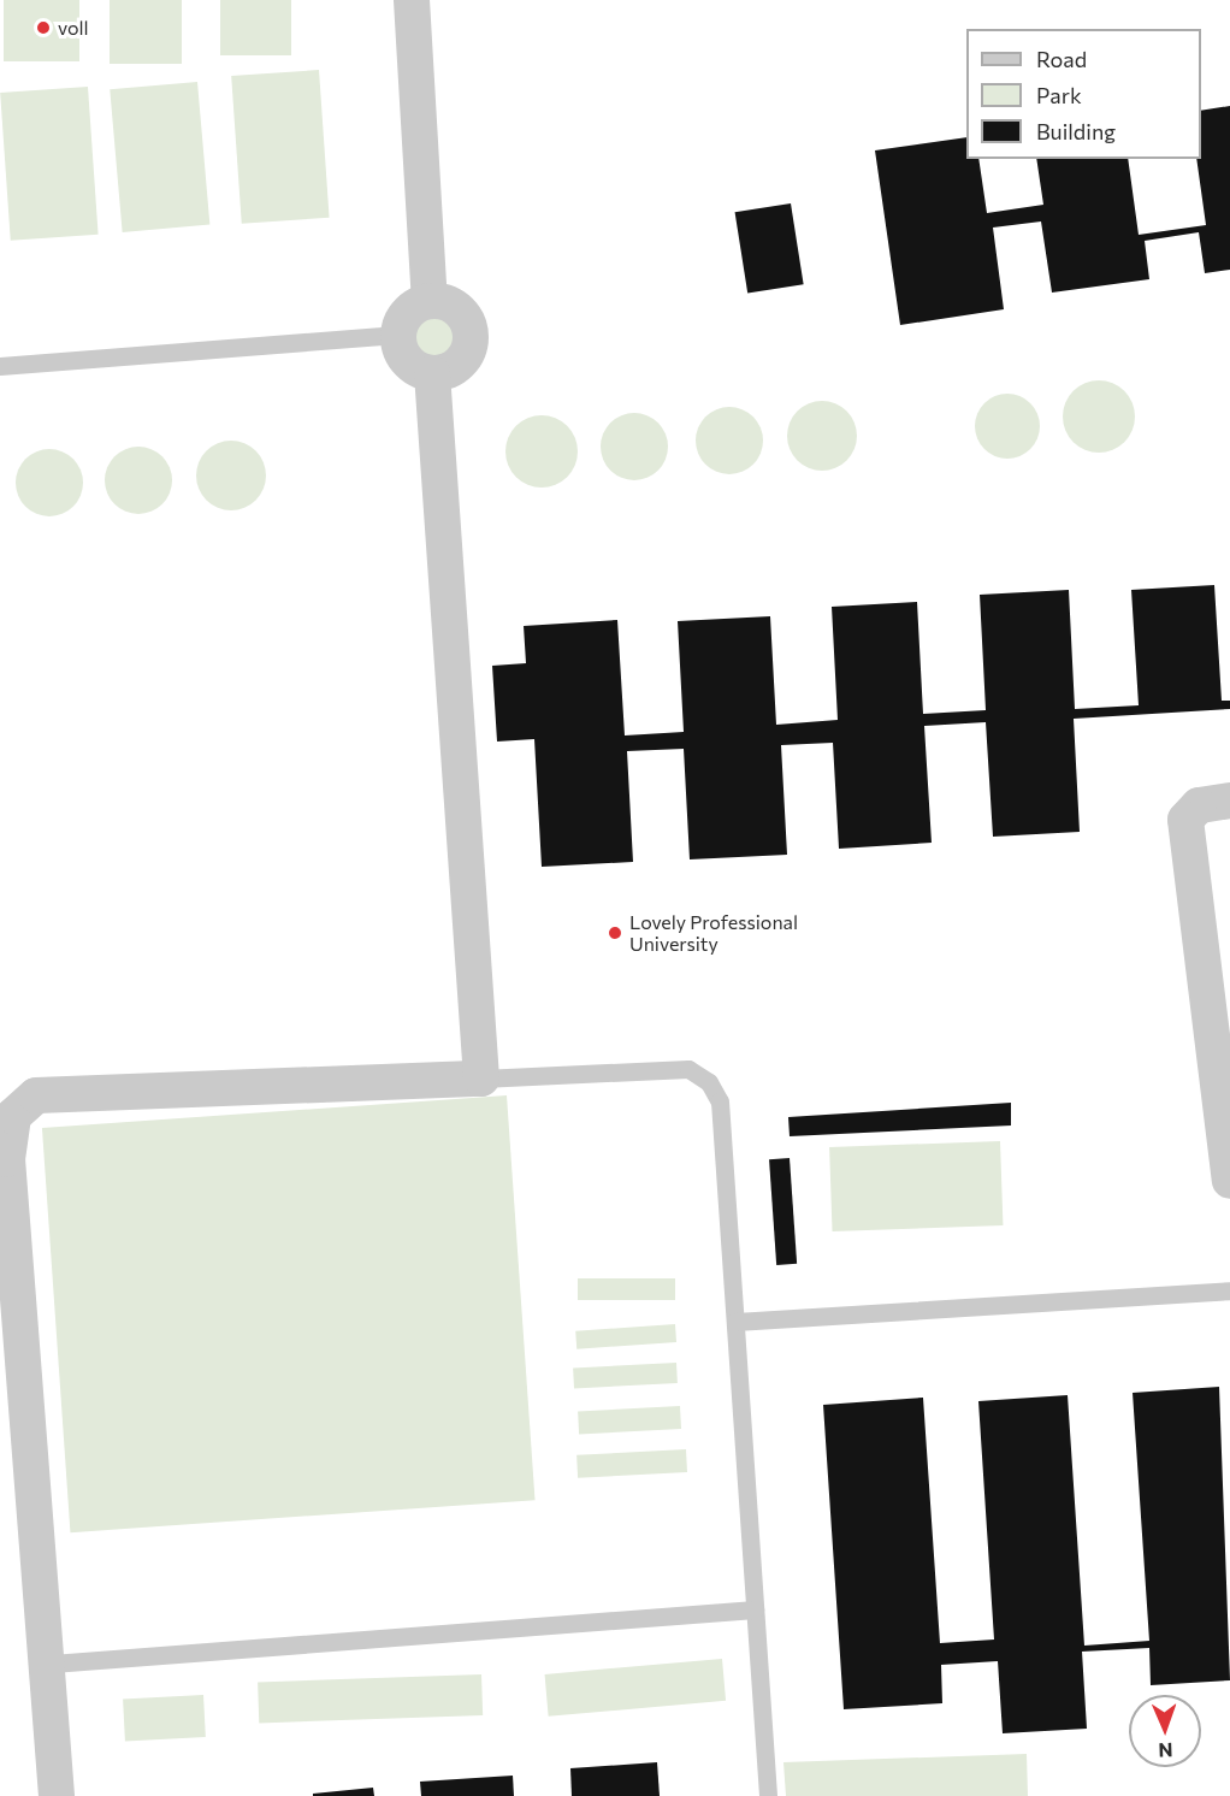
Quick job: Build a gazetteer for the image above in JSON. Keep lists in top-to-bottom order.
{
  "places": ["voll", "Lovely Professional University"],
  "legend": ["Road", "Park", "Building"],
  "north": "bottom"
}
